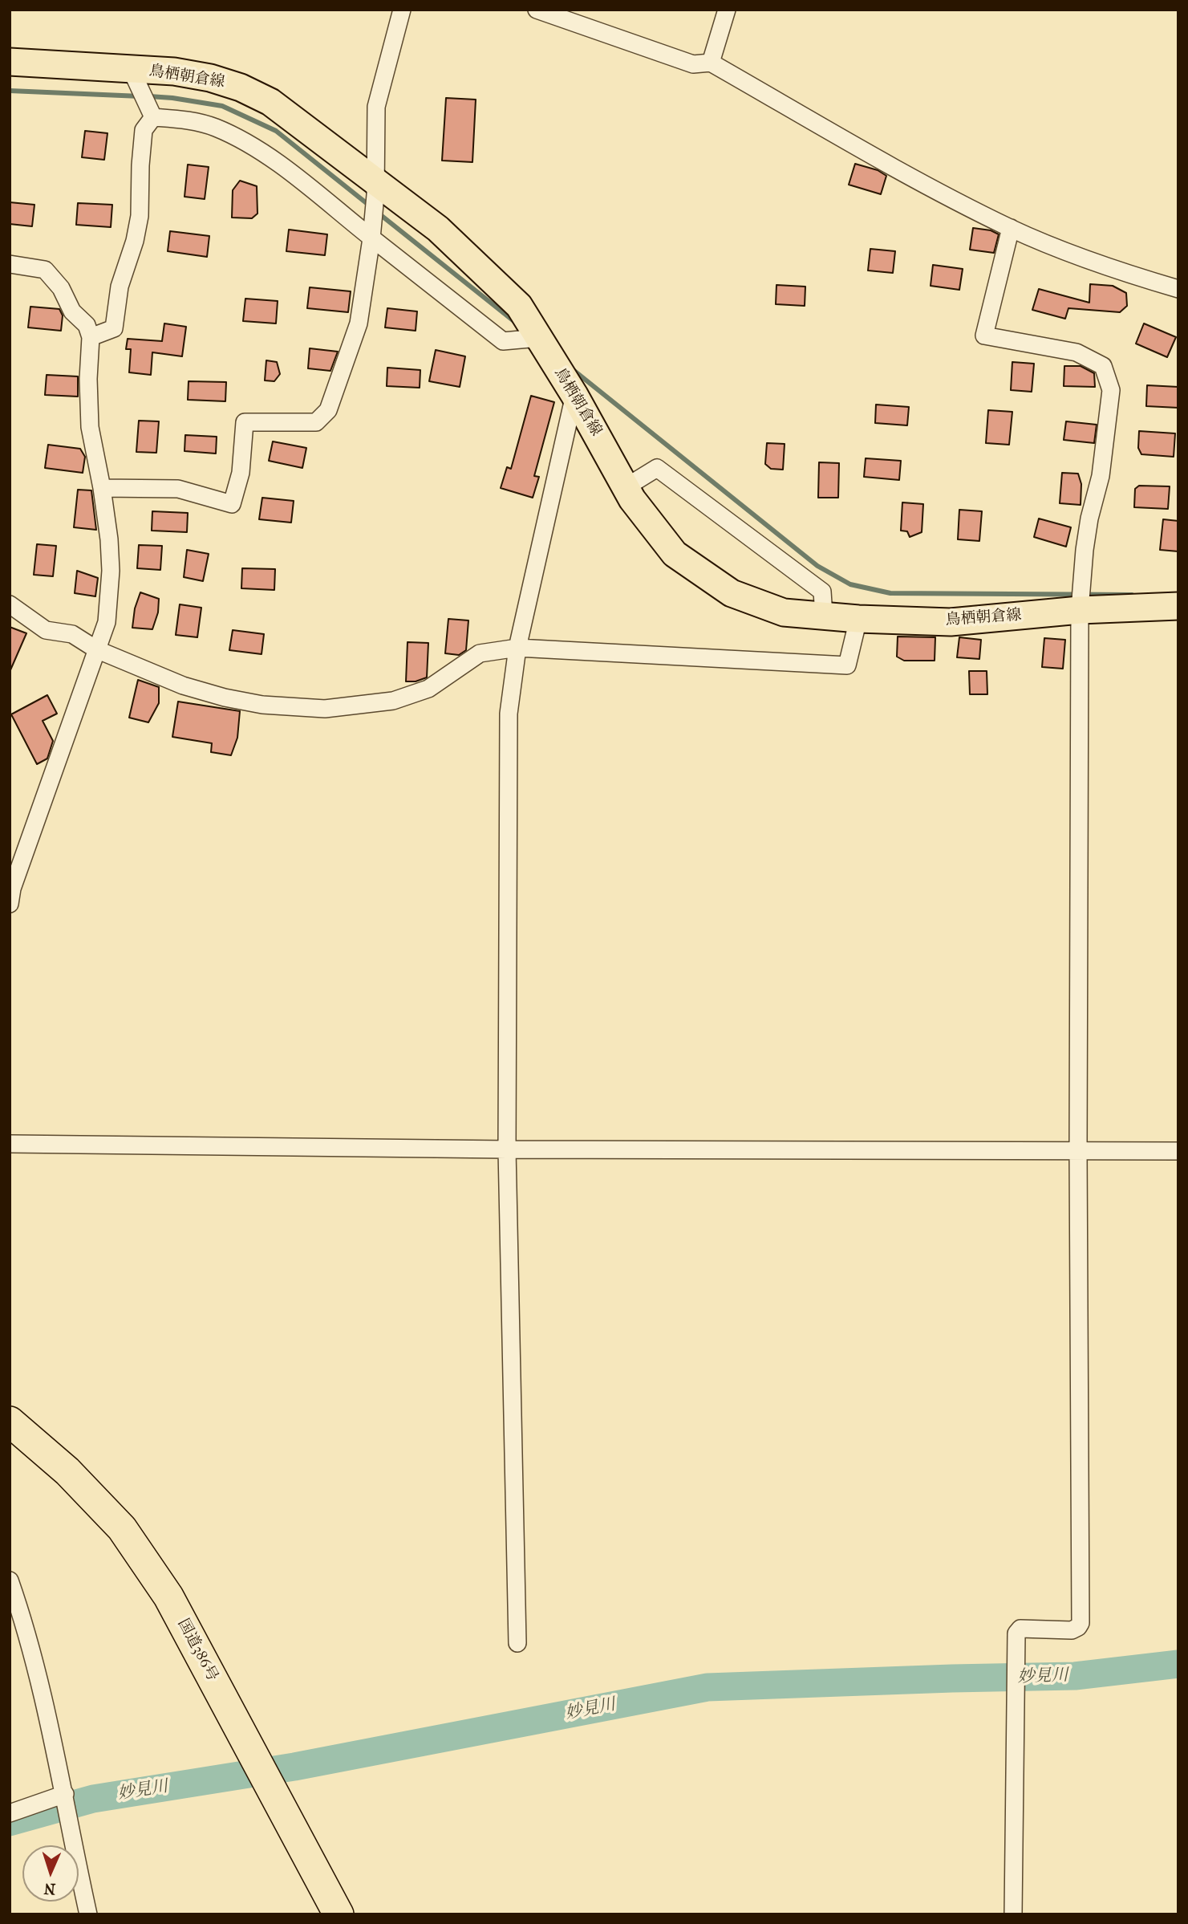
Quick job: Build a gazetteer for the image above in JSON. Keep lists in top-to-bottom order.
{
  "streets": {
    "highway": ["国道386号"],
    "main road": ["鳥栖朝倉線"]
  },
  "water": ["妙見川"],
  "north": "bottom"
}
